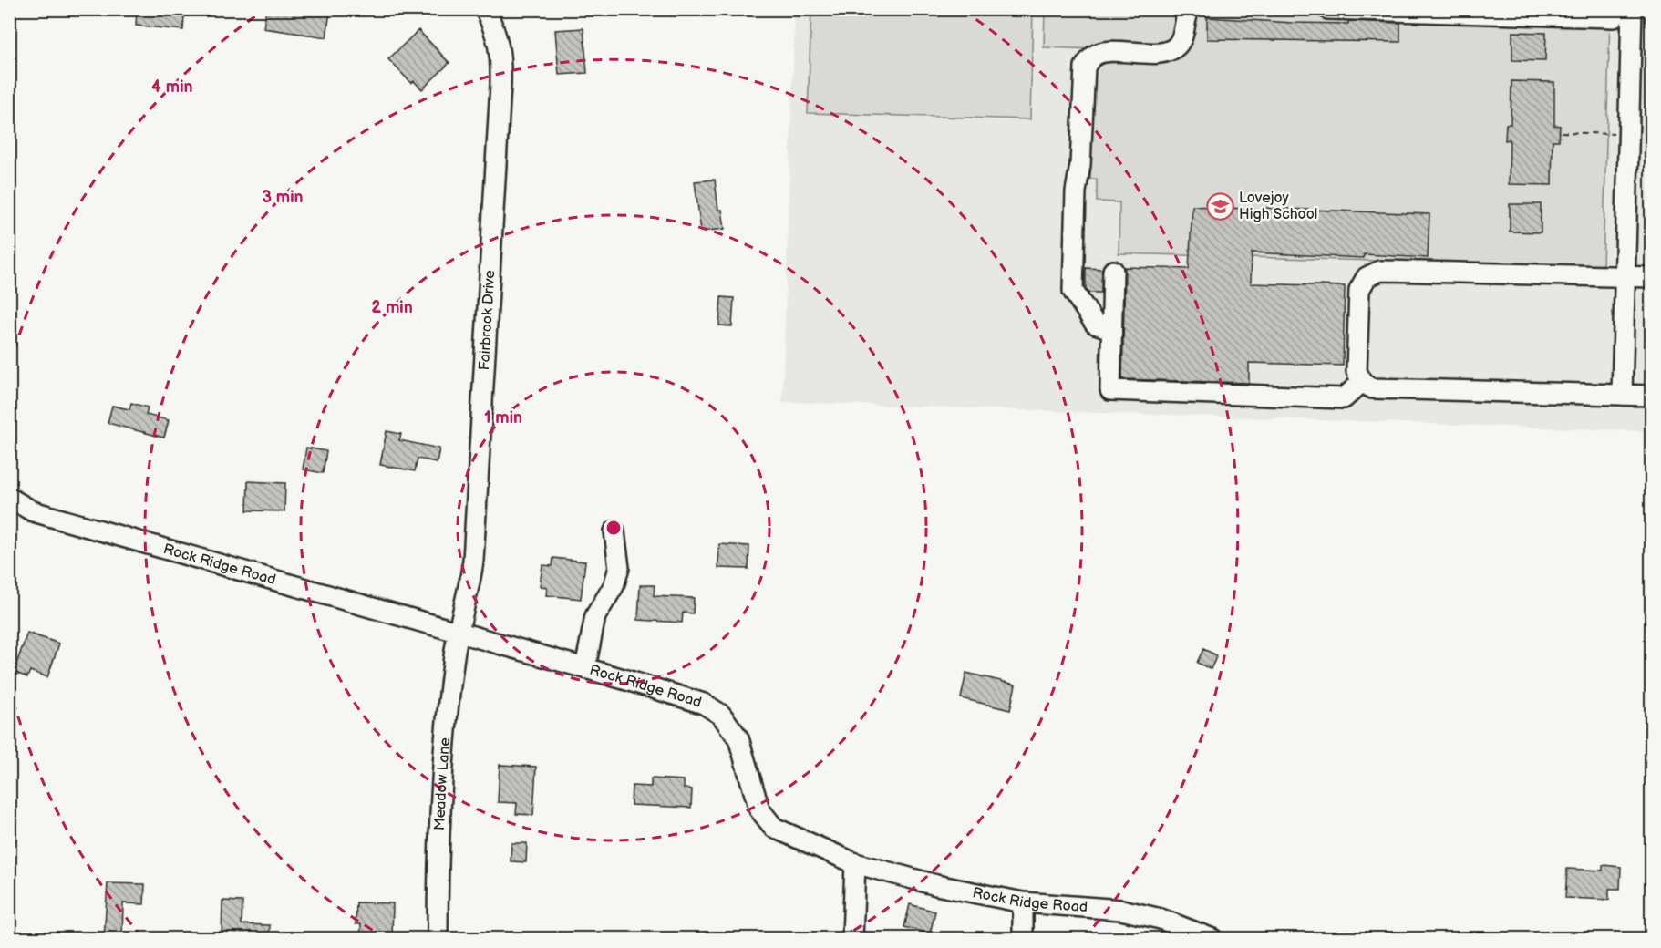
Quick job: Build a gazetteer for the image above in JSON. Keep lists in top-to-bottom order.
{
  "streets": {
    "street": ["Fairbrook Drive", "Rock Ridge Road", "Meadow Lane"]
  },
  "crossings": [
    ["Fairbrook Drive", "Rock Ridge Road"],
    ["Fairbrook Drive", "Meadow Lane"],
    ["Rock Ridge Road", "Meadow Lane"]
  ],
  "places": {
    "school or university": ["Lovejoy High School"]
  },
  "rings": [
    "4 min",
    "3 min",
    "2 min",
    "1 min"
  ]
}
